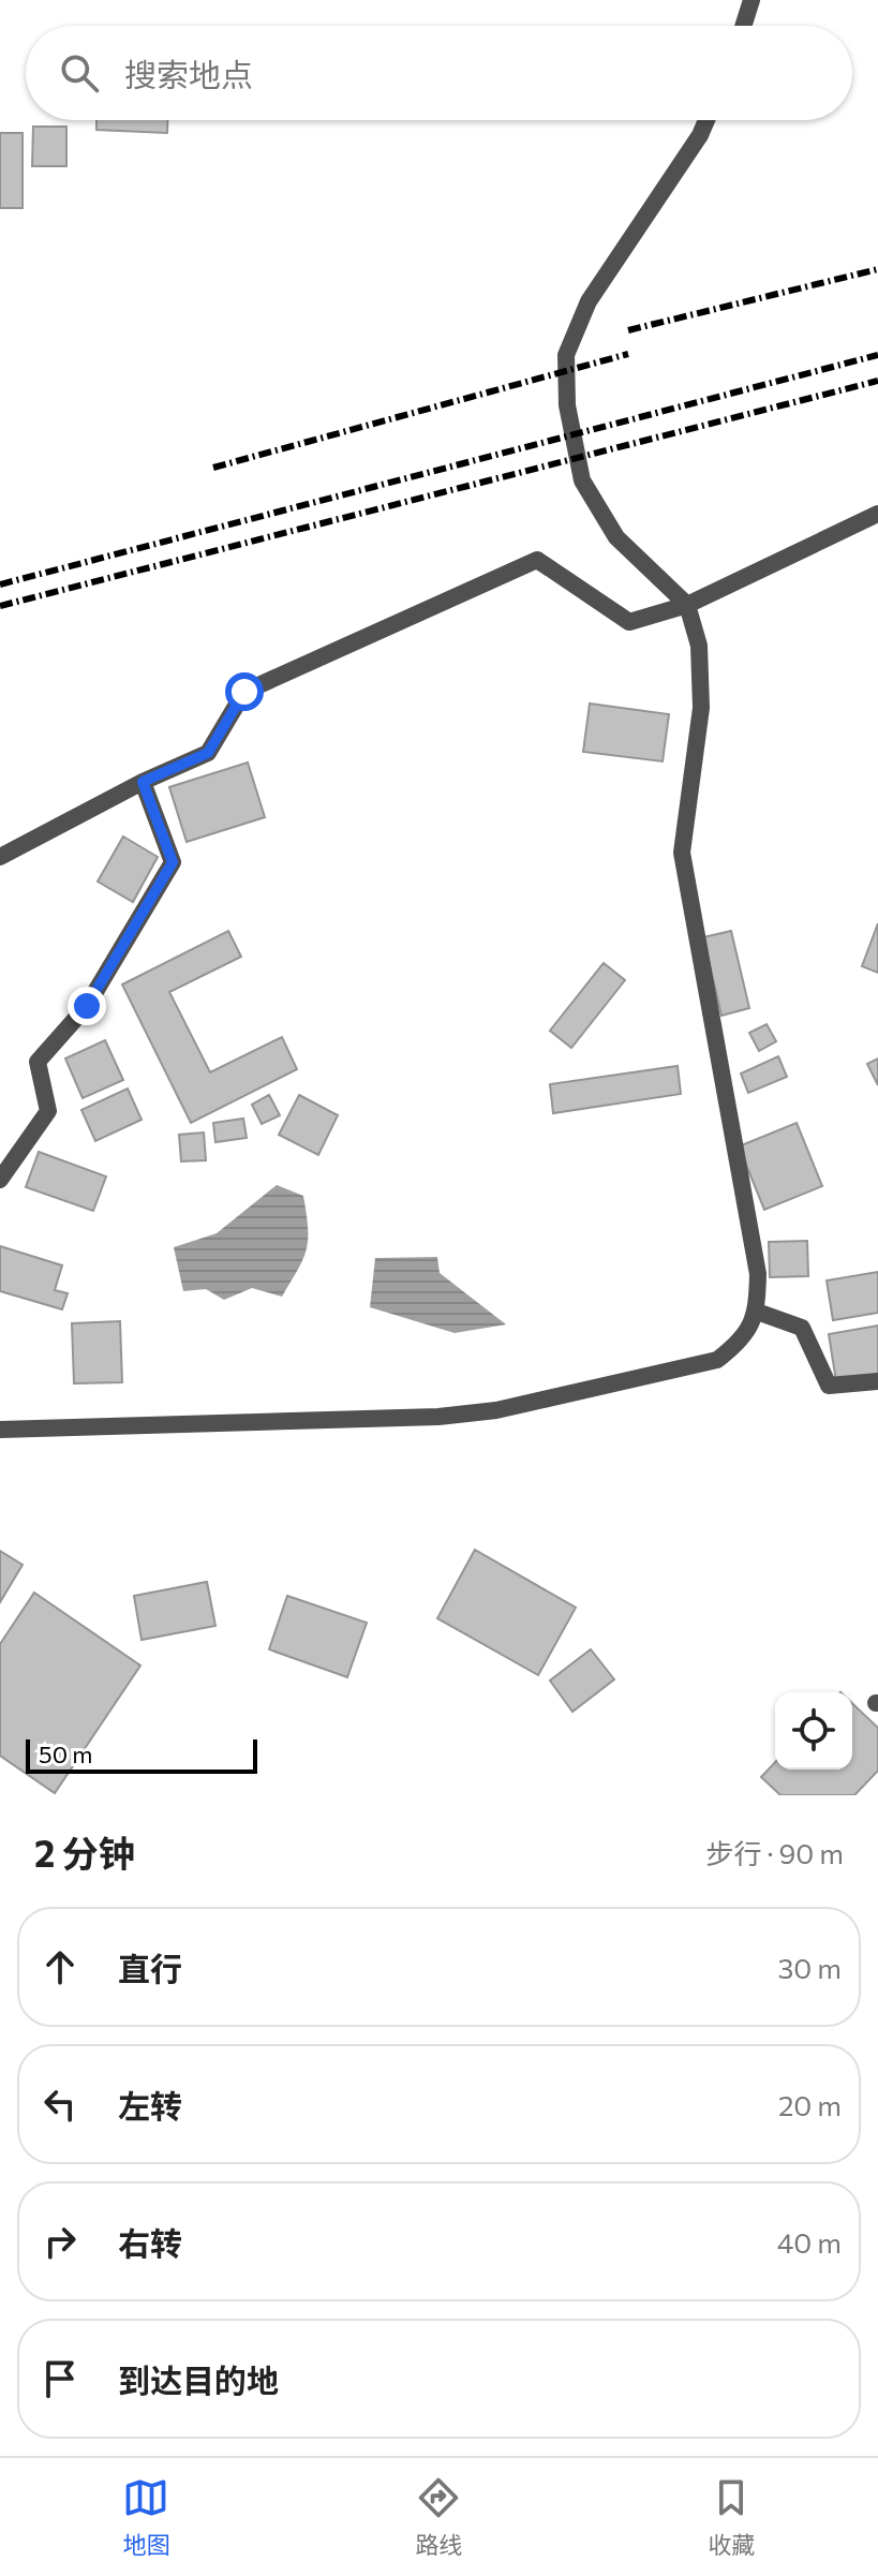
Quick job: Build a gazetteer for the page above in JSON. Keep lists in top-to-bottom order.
{
  "scale_bar": "50 m",
  "page": {
    "search": "搜索地点",
    "scale": "50 m",
    "heading": ["2 分钟", "步行 · 90 m"],
    "list": [
      ["直行", "30 m"],
      ["左转", "20 m"],
      ["右转", "40 m"],
      "到达目的地"
    ],
    "nav": ["地图", "路线", "收藏"]
  }
}
